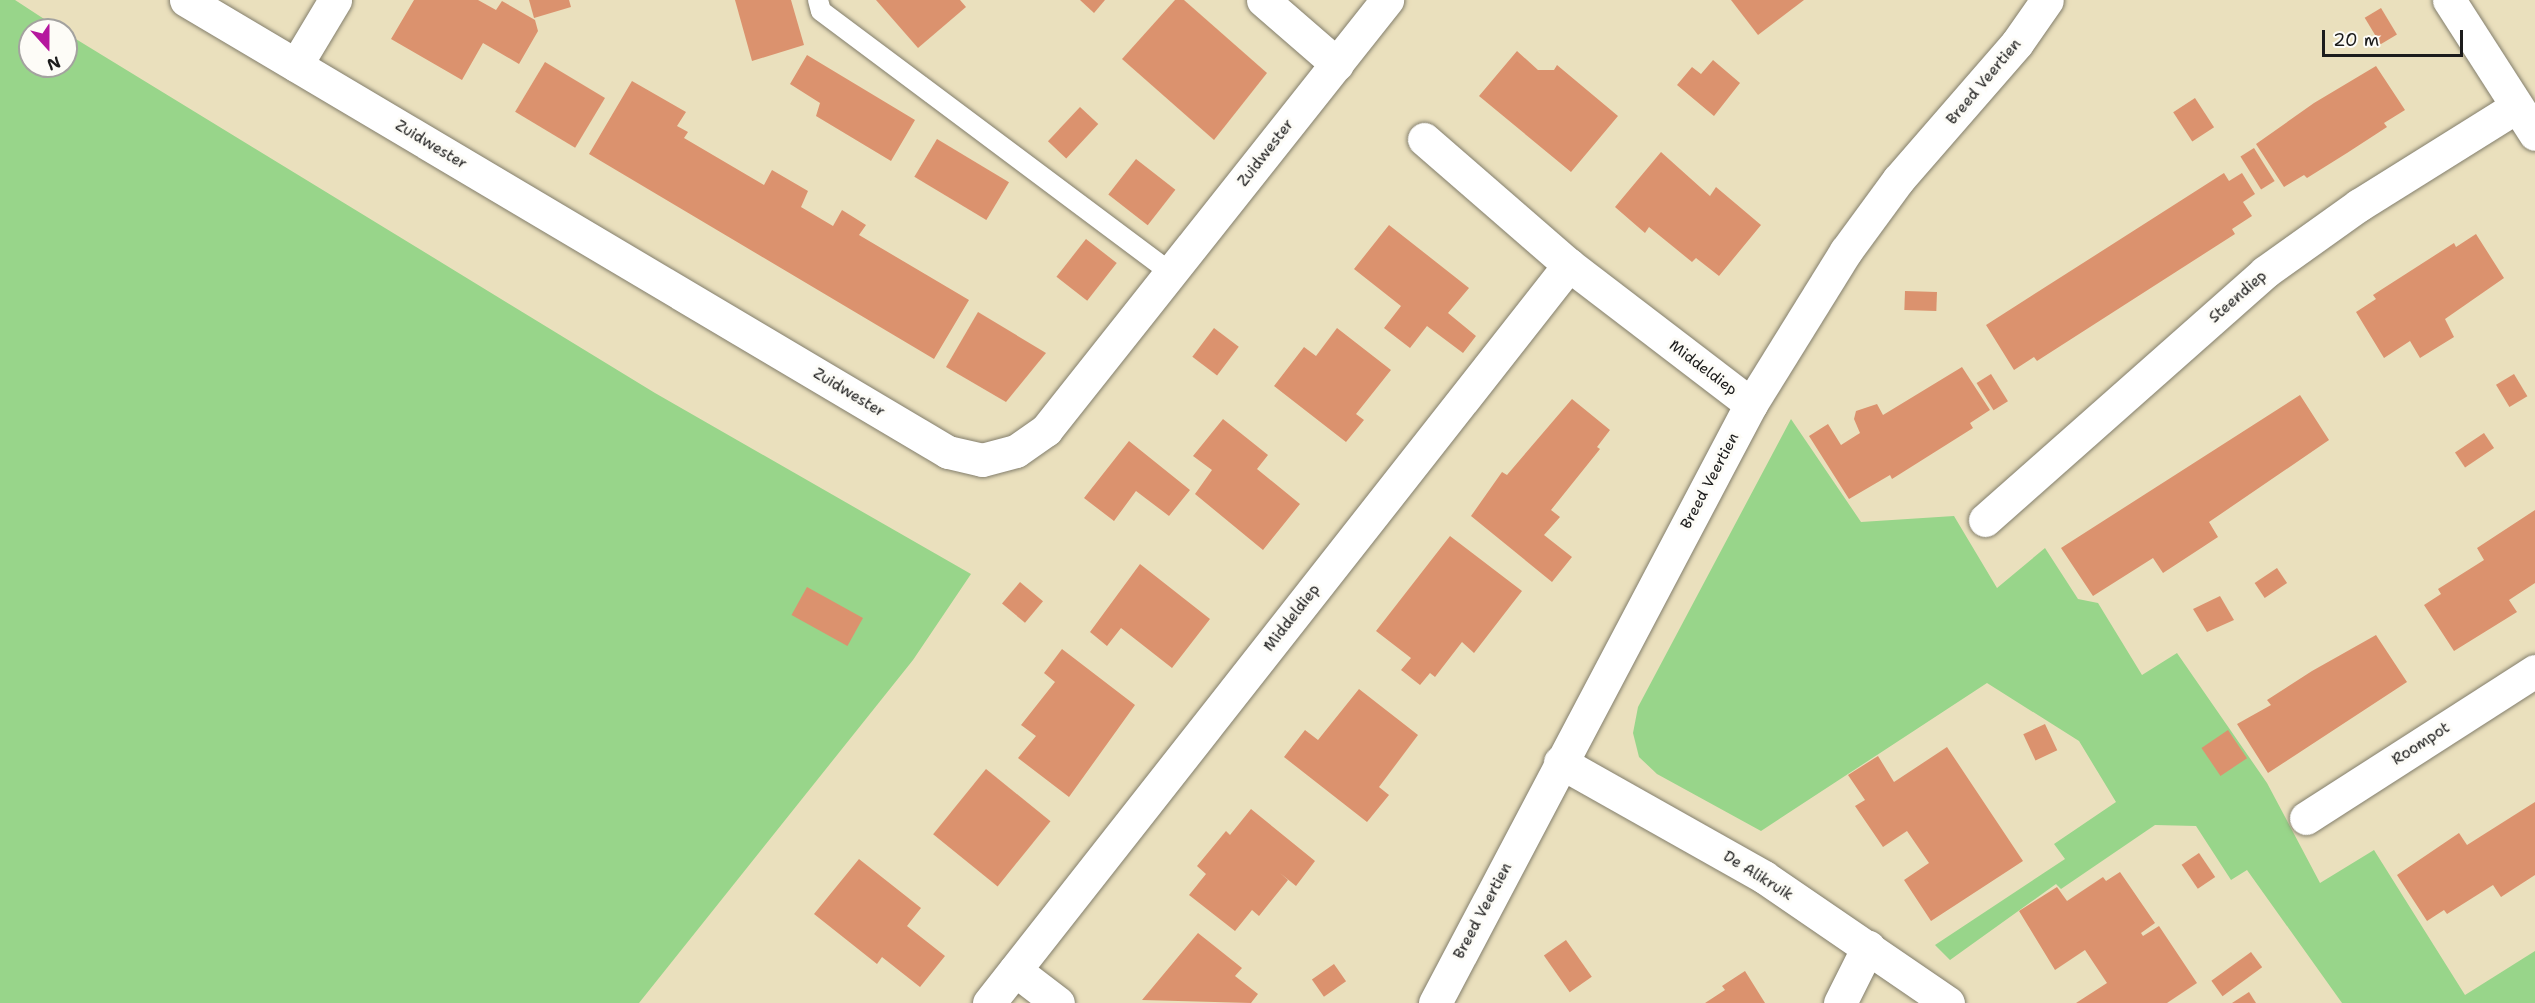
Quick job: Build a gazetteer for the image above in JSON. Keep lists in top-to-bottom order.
{
  "streets": {
    "street": [
      "Breed Veertien",
      "Zuidwester",
      "Steendiep",
      "Middeldiep",
      "Roompot",
      "De Alikruik"
    ]
  },
  "crossings": [
    ["Breed Veertien", "Middeldiep"],
    ["Breed Veertien", "De Alikruik"]
  ],
  "scale_bar": "20 m",
  "north": "bottom"
}
